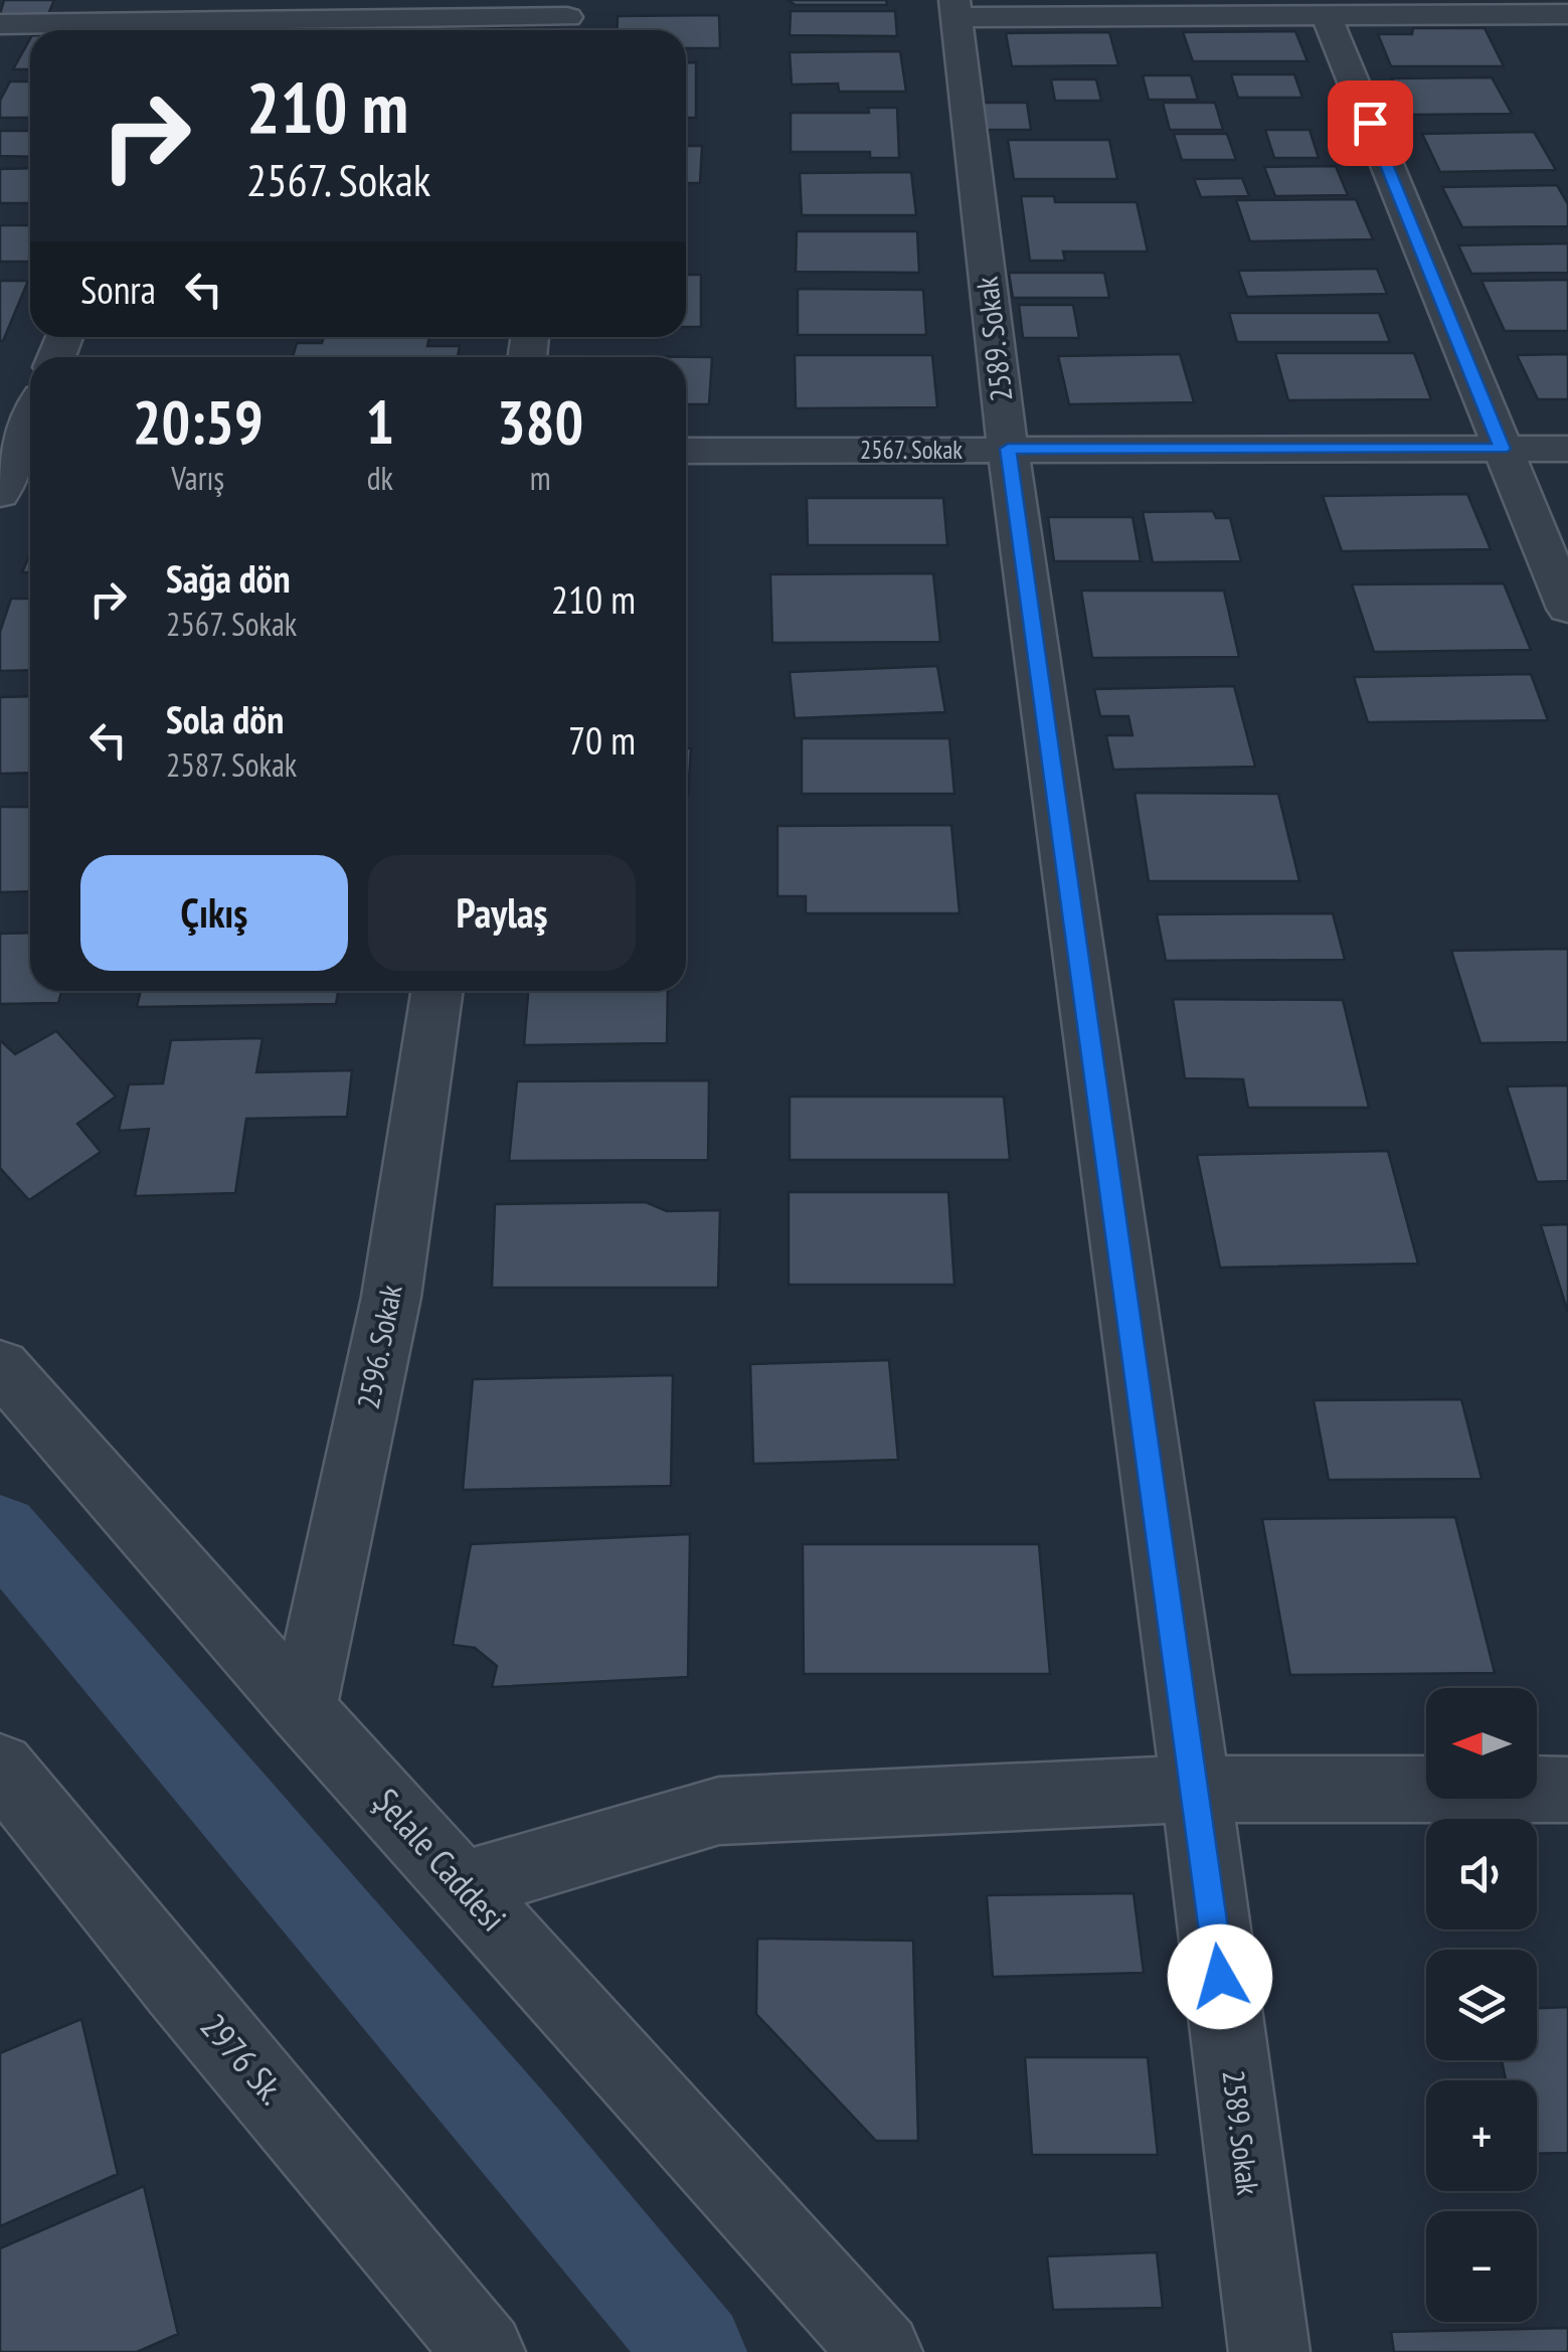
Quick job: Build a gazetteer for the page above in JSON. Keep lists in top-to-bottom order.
{
  "streets": {
    "street": [
      "2589. Sokak",
      "2567. Sokak",
      "2596. Sokak",
      "Şelale Caddesi",
      "2976 Sk."
    ]
  },
  "crossings": [
    ["2589. Sokak", "2567. Sokak"],
    ["2596. Sokak", "Şelale Caddesi"]
  ],
  "north": "left",
  "page": {
    "turn": ["210 m", "2567. Sokak"],
    "then": "Sonra",
    "eta": [
      "20:59",
      "Varış",
      "1",
      "dk",
      "380",
      "m"
    ],
    "list": [
      {
        "name": "Sağa dön",
        "note": "2567. Sokak",
        "value": "210 m"
      },
      {
        "name": "Sola dön",
        "note": "2587. Sokak",
        "value": "70 m"
      }
    ],
    "buttons": ["Çıkış", "Paylaş"],
    "map_buttons": ["+", "−"]
  }
}
